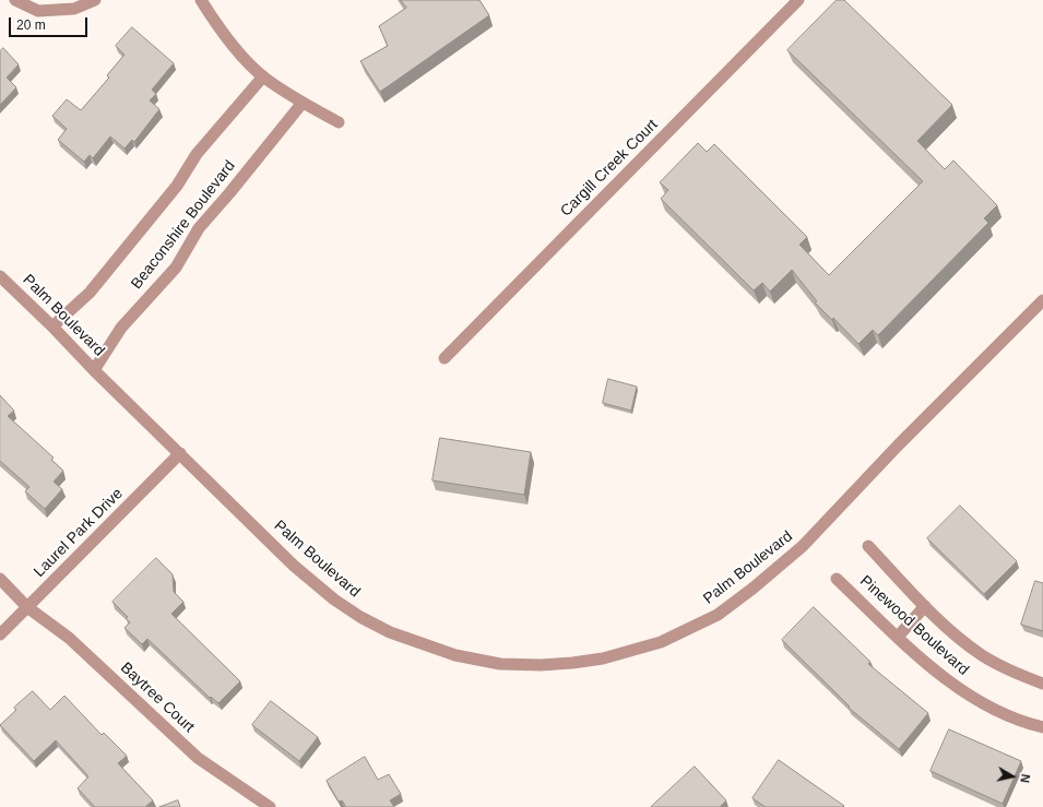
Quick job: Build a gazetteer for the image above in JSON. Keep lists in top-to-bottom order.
{
  "streets": {
    "street": [
      "Cargill Creek Court",
      "Beaconshire Boulevard",
      "Palm Boulevard",
      "Laurel Park Drive",
      "Pinewood Boulevard",
      "Baytree Court"
    ]
  },
  "crossings": [
    ["Beaconshire Boulevard", "Palm Boulevard"],
    ["Palm Boulevard", "Laurel Park Drive"],
    ["Laurel Park Drive", "Baytree Court"]
  ],
  "scale_bar": "20 m",
  "north": "right"
}
